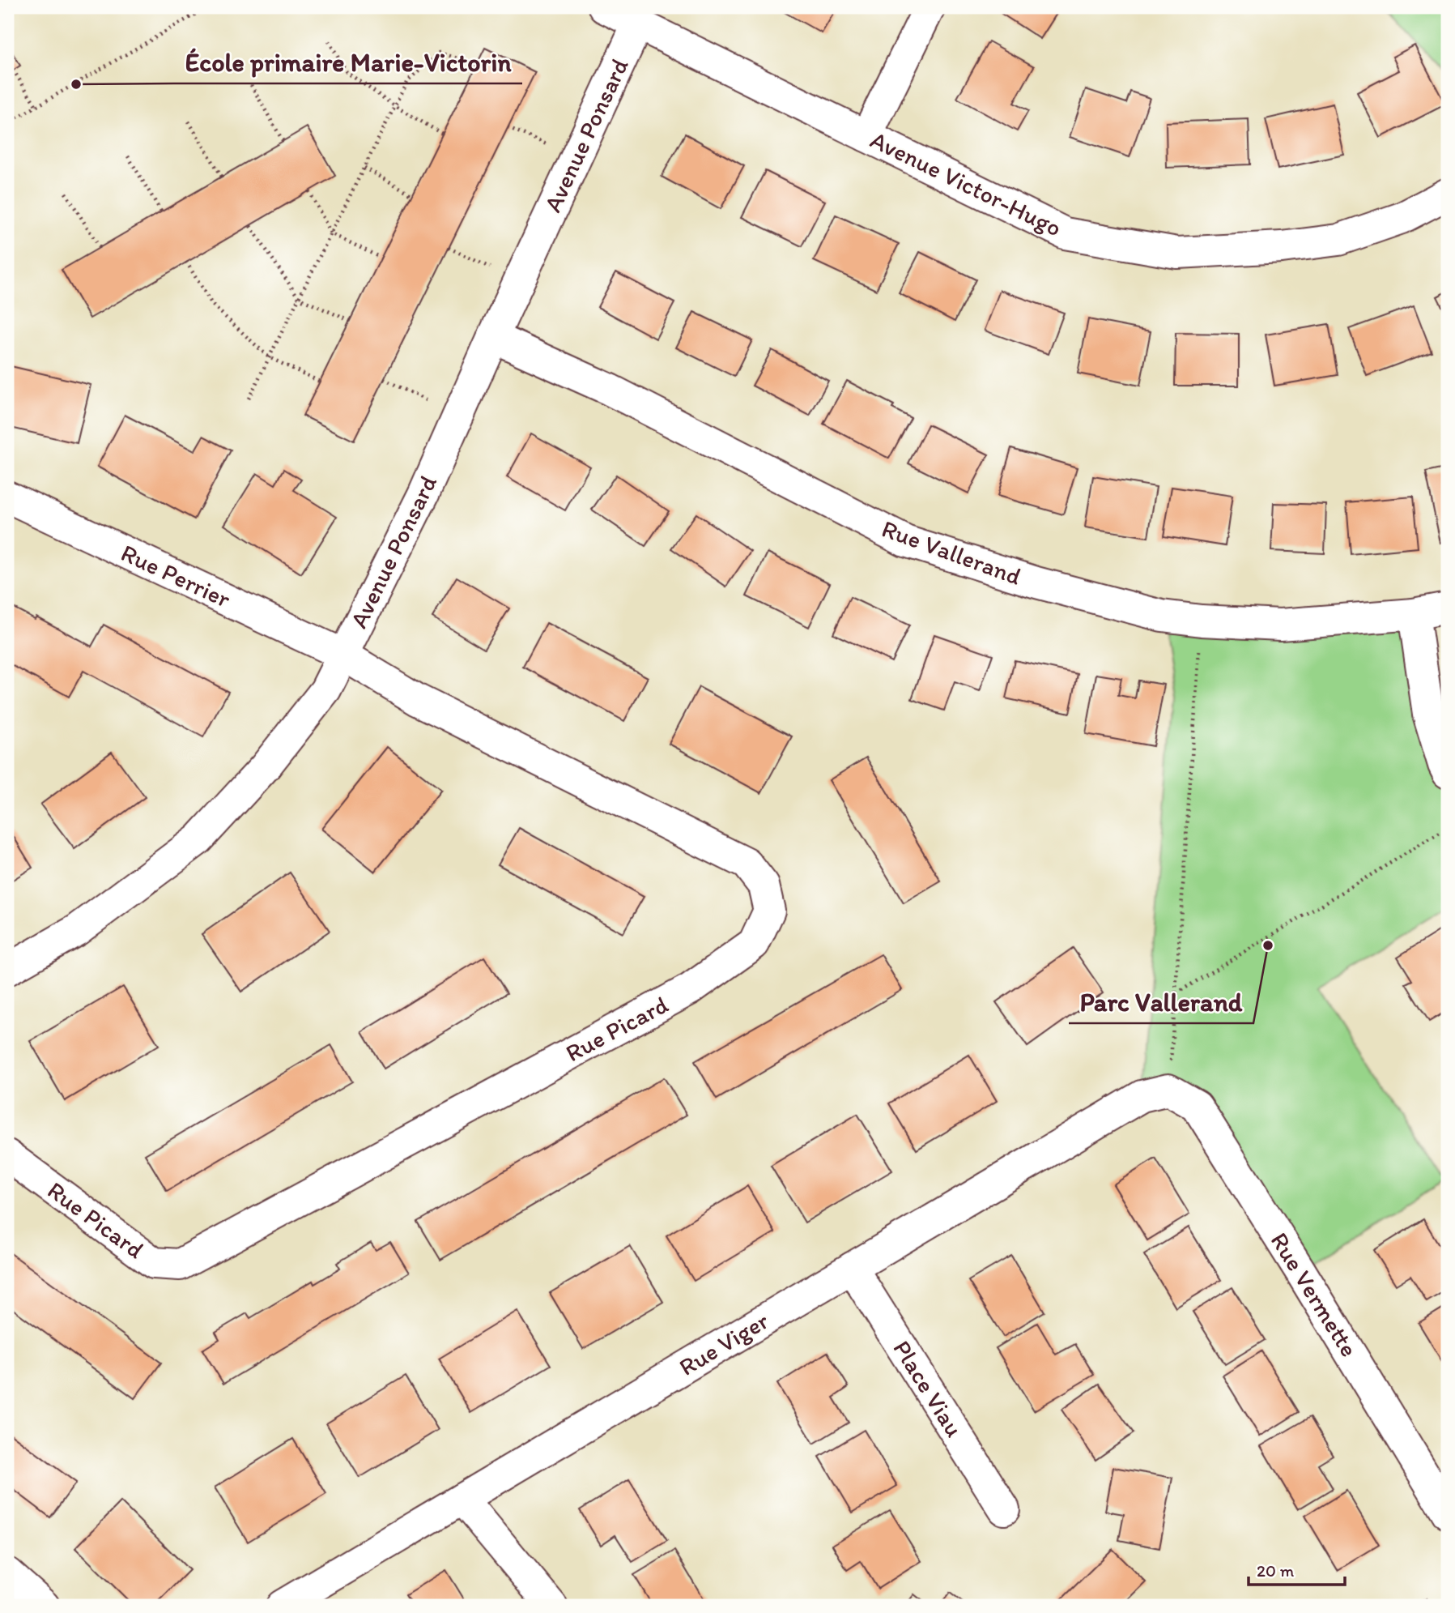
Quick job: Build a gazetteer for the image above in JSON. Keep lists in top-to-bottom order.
{
  "streets": {
    "street": [
      "Avenue Ponsard",
      "Avenue Victor-Hugo",
      "Rue Vallerand",
      "Rue Perrier",
      "Rue Picard",
      "Rue Vermette",
      "Rue Viger",
      "Place Viau"
    ]
  },
  "crossings": [
    ["Avenue Ponsard", "Avenue Victor-Hugo"],
    ["Avenue Ponsard", "Rue Vallerand"],
    ["Avenue Ponsard", "Rue Perrier"],
    ["Avenue Ponsard", "Rue Picard"],
    ["Rue Perrier", "Rue Picard"],
    ["Rue Vermette", "Rue Viger"],
    ["Rue Viger", "Place Viau"]
  ],
  "places": ["École primaire Marie-Victorin", "Parc Vallerand"],
  "scale_bar": "20 m"
}
